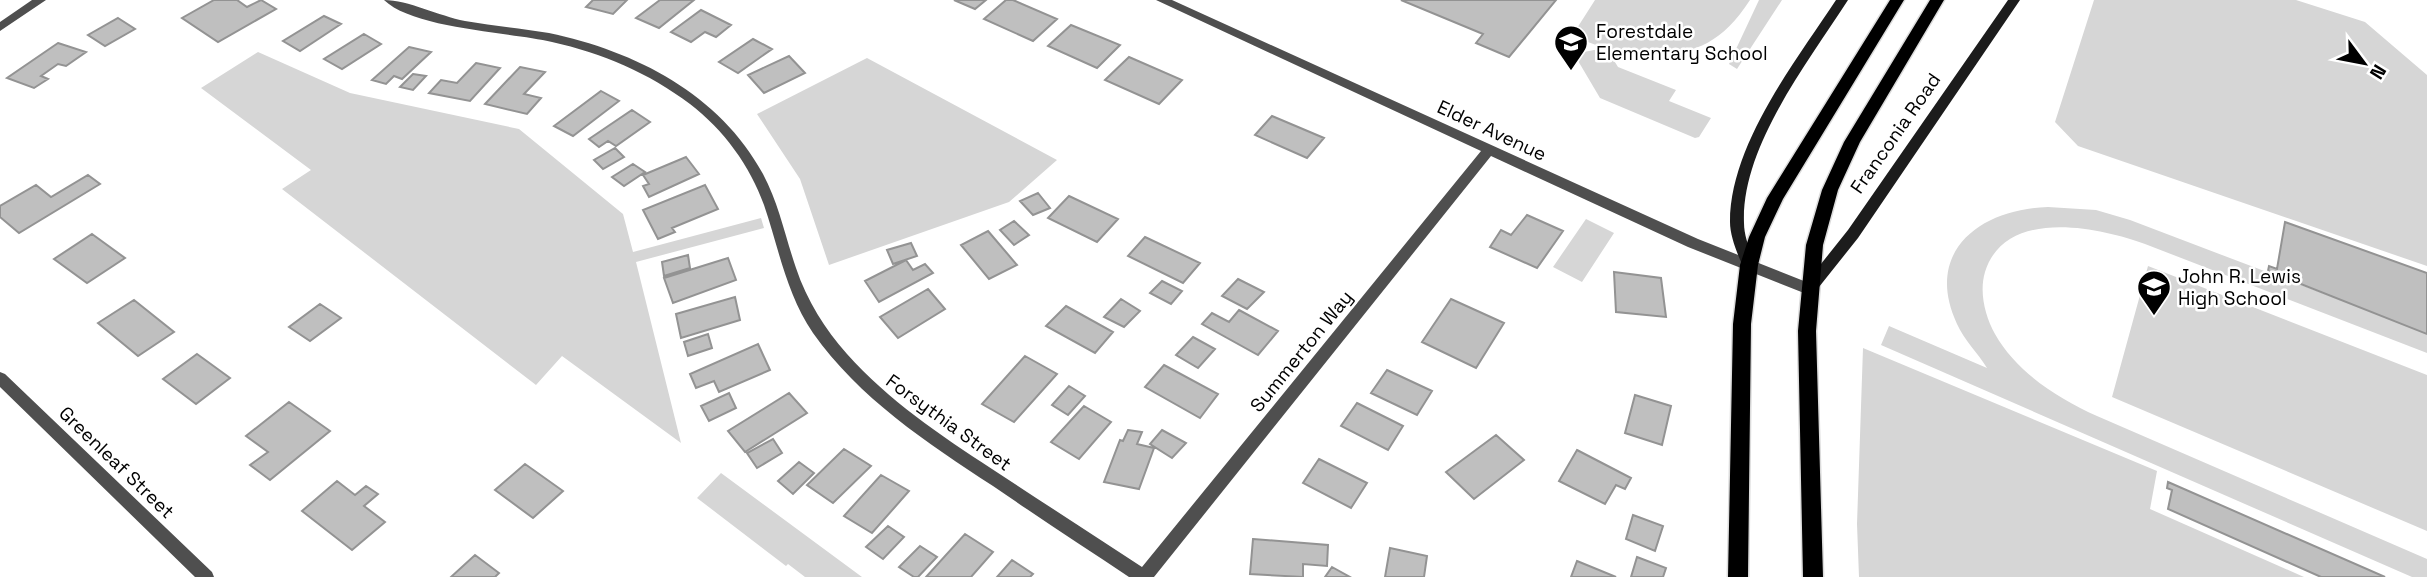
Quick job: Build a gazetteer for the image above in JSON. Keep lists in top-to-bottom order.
{
  "streets": {
    "main road": ["Franconia Road"],
    "street": [
      "Elder Avenue",
      "Summerton Way",
      "Forsythia Street",
      "Greenleaf Street"
    ]
  },
  "crossings": [
    ["Elder Avenue", "Franconia Road"],
    ["Elder Avenue", "Summerton Way"],
    ["Summerton Way", "Forsythia Street"]
  ],
  "places": {
    "school or university": ["Forestdale Elementary School", "John R. Lewis High School"]
  },
  "north": "bottom right"
}
